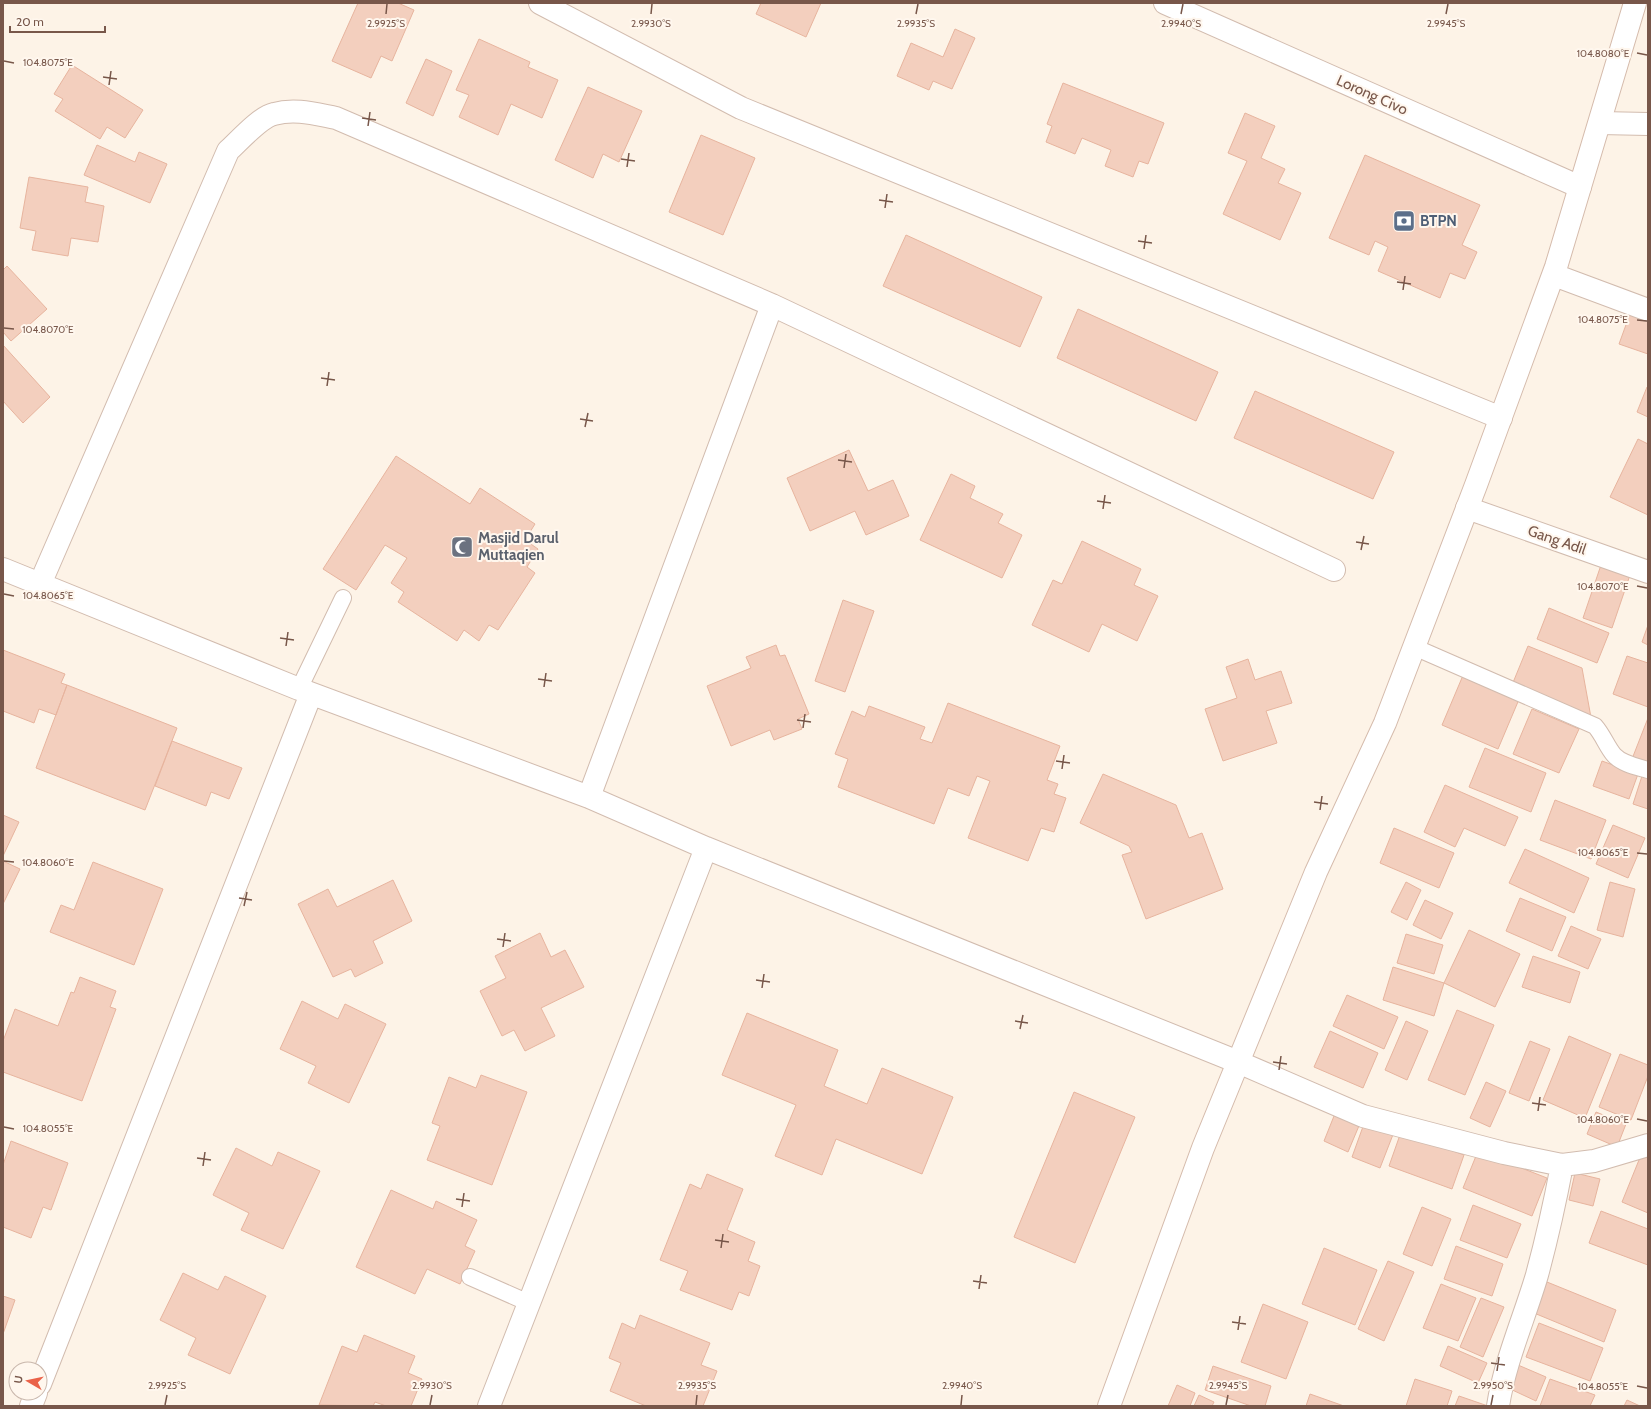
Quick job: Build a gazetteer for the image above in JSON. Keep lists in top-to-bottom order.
{
  "streets": {
    "street": ["Lorong Civo", "Gang Adil"]
  },
  "places": {
    "bank": ["BTPN"],
    "mosque": ["Masjid Darul Muttaqien"]
  },
  "scale_bar": "20 m",
  "north": "left",
  "coordinates": [
    "2.9925°S",
    "2.9930°S",
    "2.9935°S",
    "2.9940°S",
    "2.9945°S",
    "104.8080°E",
    "104.8075°E",
    "104.8070°E",
    "104.8065°E",
    "104.8060°E",
    "104.8055°E",
    "2.9950°S"
  ]
}
